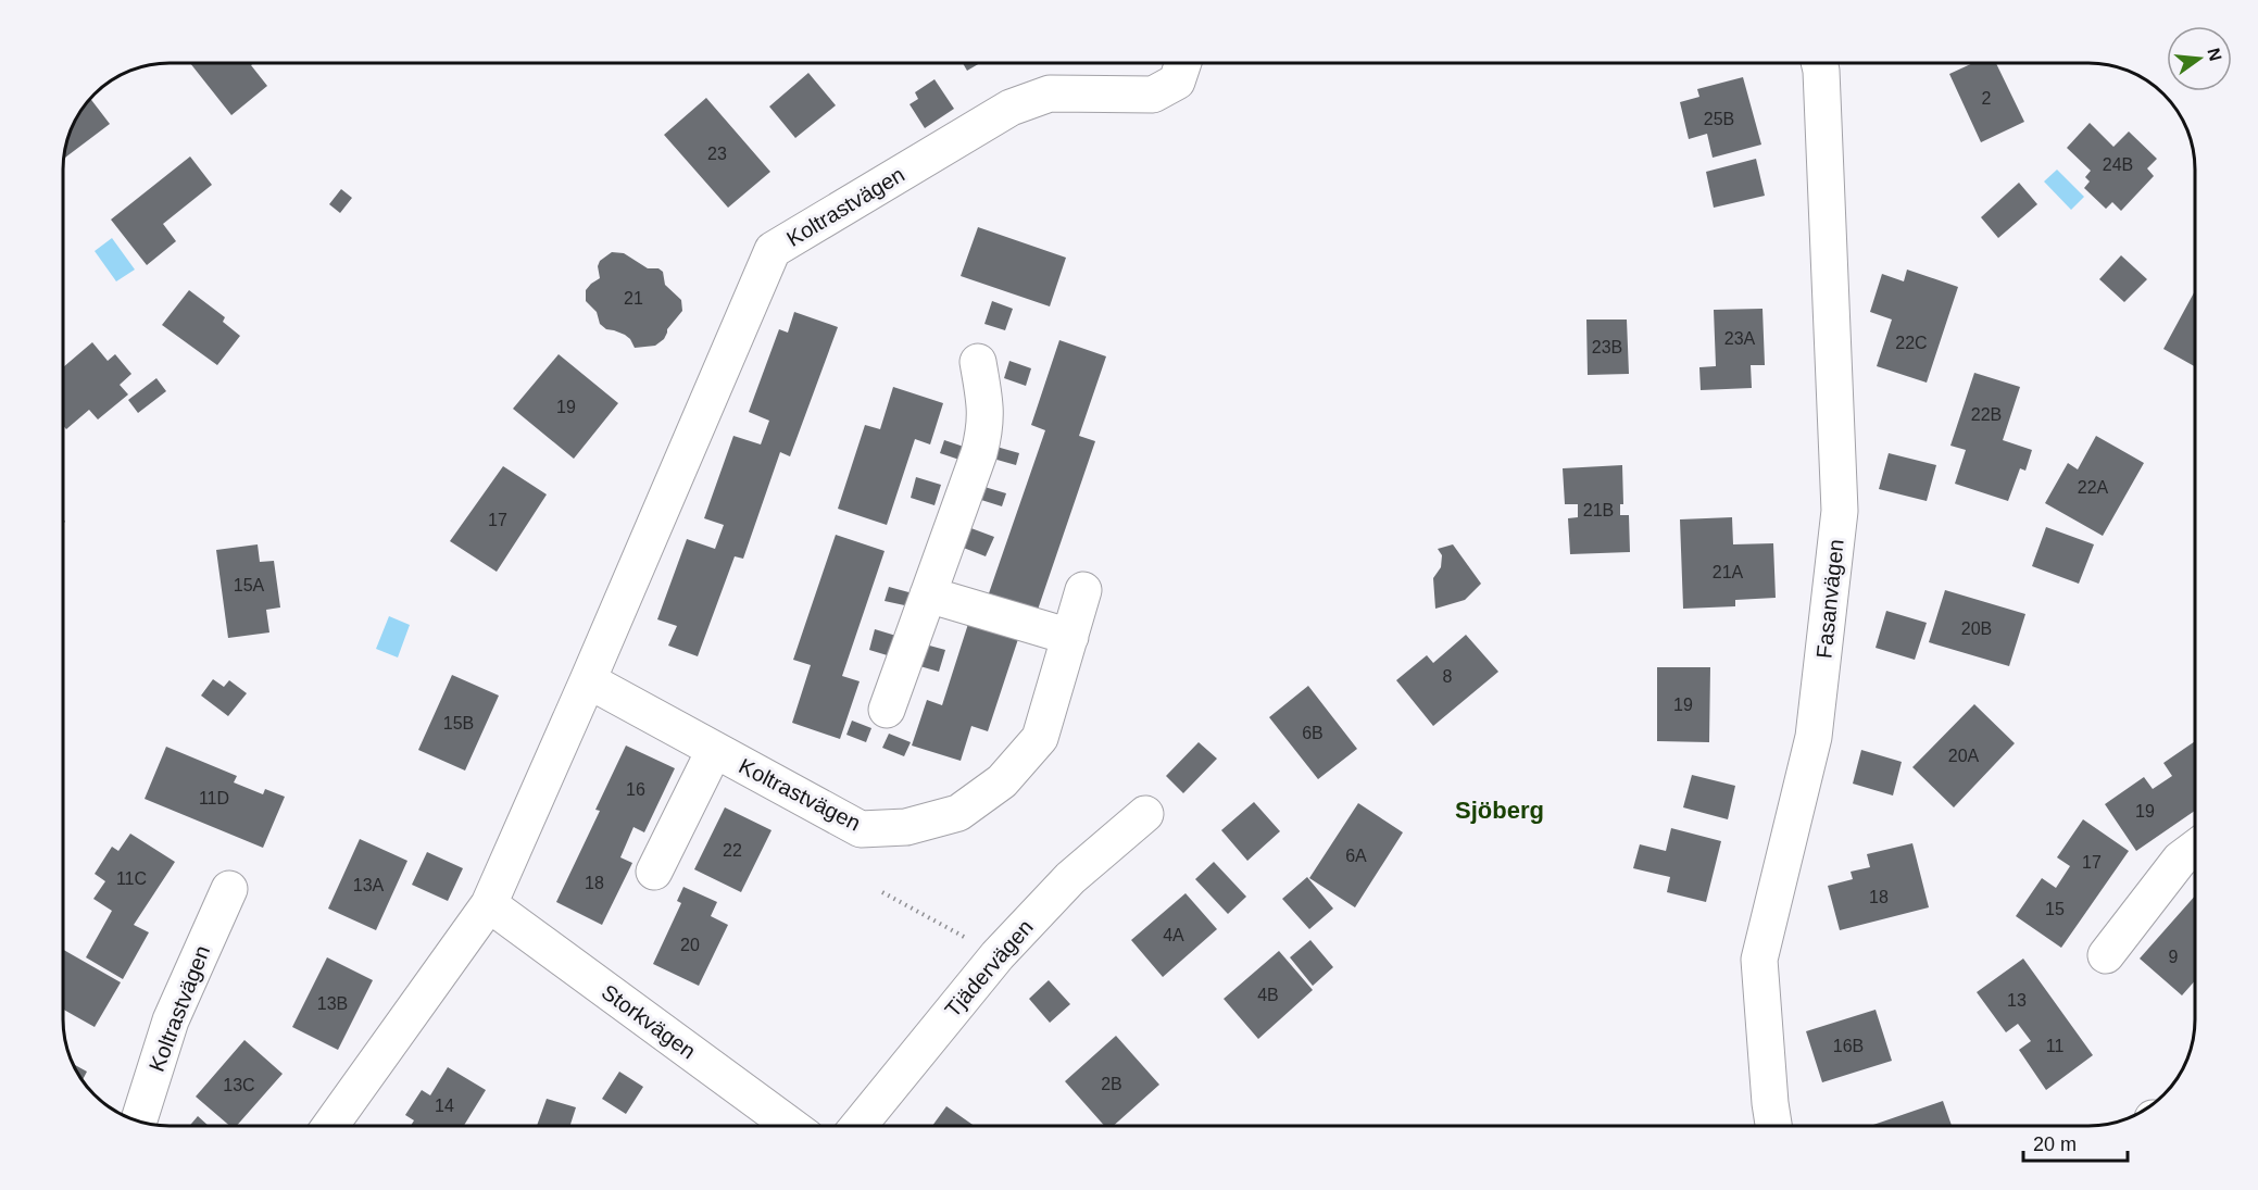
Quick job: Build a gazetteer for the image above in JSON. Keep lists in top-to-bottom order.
{
  "streets": {
    "street": [
      "Koltrastvägen",
      "Fasanvägen",
      "Tjädervägen",
      "Storkvägen"
    ]
  },
  "crossings": [
    ["Koltrastvägen", "Storkvägen"]
  ],
  "districts": ["Sjöberg"],
  "house_numbers": [
    "2",
    "25B",
    "23",
    "24B",
    "21",
    "23A",
    "22C",
    "23B",
    "19",
    "22B",
    "22A",
    "21B",
    "17",
    "21A",
    "15A",
    "20B",
    "8",
    "19",
    "15B",
    "6B",
    "20A",
    "16",
    "11D",
    "19",
    "22",
    "6A",
    "17",
    "11C",
    "18",
    "13A",
    "18",
    "15",
    "4A",
    "20",
    "9",
    "4B",
    "13",
    "13B",
    "16B",
    "11",
    "2B",
    "13C",
    "14"
  ],
  "scale_bar": "20 m",
  "north": "right"
}
